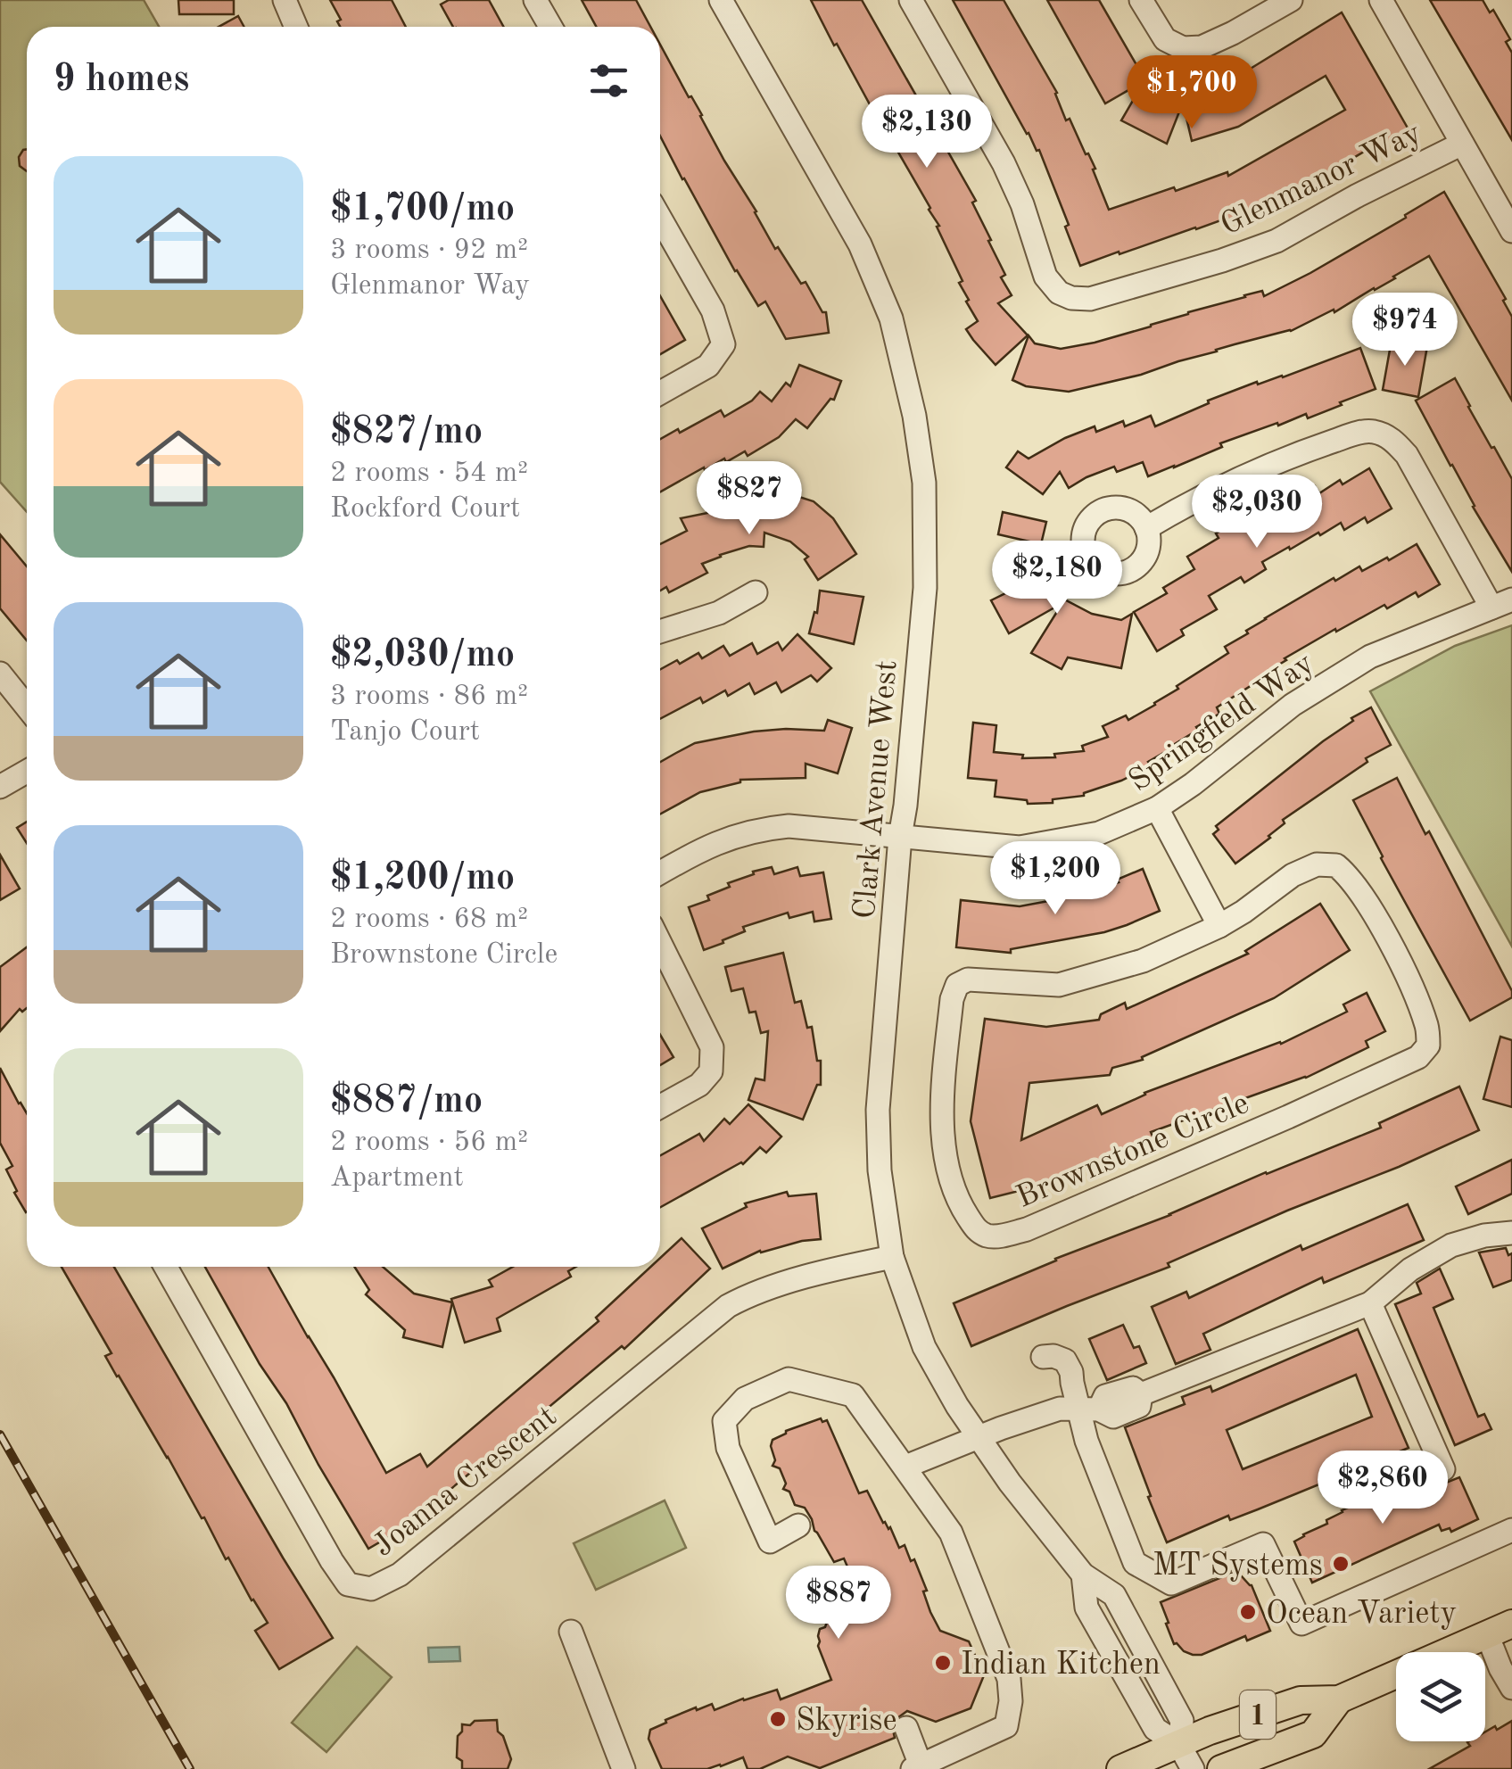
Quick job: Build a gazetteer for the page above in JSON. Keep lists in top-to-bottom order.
{
  "streets": {
    "main road": ["1"],
    "street": [
      "Glenmanor Way",
      "Springfield Way",
      "Clark Avenue West",
      "Brownstone Circle",
      "Joanna Crescent"
    ]
  },
  "crossings": [
    ["Springfield Way", "Clark Avenue West"],
    ["Clark Avenue West", "Joanna Crescent"],
    ["Clark Avenue West", "1"]
  ],
  "places": [
    "MT Systems",
    "Ocean Variety",
    "Indian Kitchen",
    "Skyrise"
  ],
  "page": {
    "heading": "9 homes",
    "price": [
      "$1,700",
      "$2,130",
      "$974",
      "$827",
      "$2,030",
      "$2,180",
      "$1,200",
      "$2,860",
      "$887"
    ],
    "list": [
      {
        "name": "$1,700/mo",
        "note": "3 rooms · 92 m² · Glenmanor Way"
      },
      {
        "name": "$827/mo",
        "note": "2 rooms · 54 m² · Rockford Court"
      },
      {
        "name": "$2,030/mo",
        "note": "3 rooms · 86 m² · Tanjo Court"
      },
      {
        "name": "$1,200/mo",
        "note": "2 rooms · 68 m² · Brownstone Circle"
      },
      {
        "name": "$887/mo",
        "note": "2 rooms · 56 m² · Apartment"
      }
    ]
  }
}
